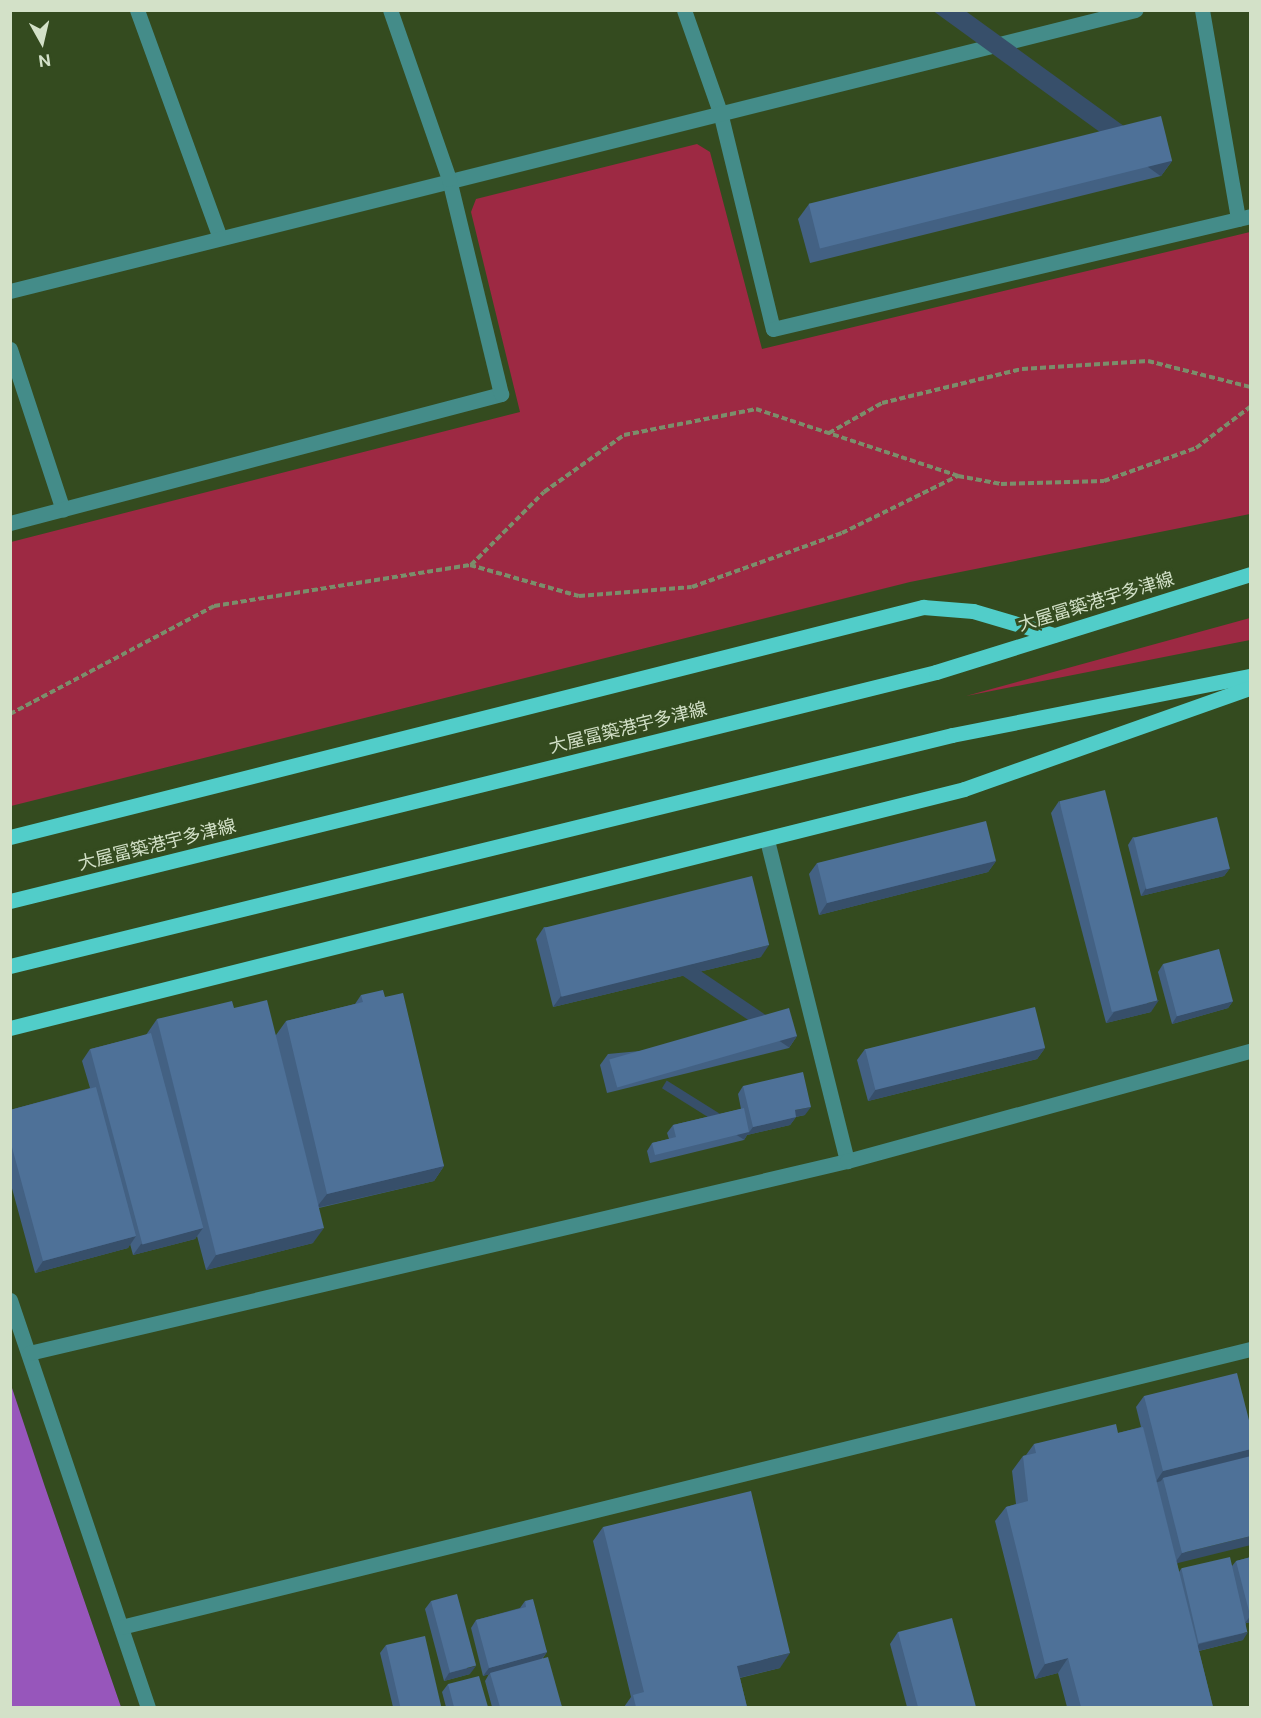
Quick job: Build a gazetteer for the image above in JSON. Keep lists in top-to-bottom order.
{
  "streets": {
    "main road": ["大屋冨築港宇多津線"]
  },
  "north": "bottom"
}
